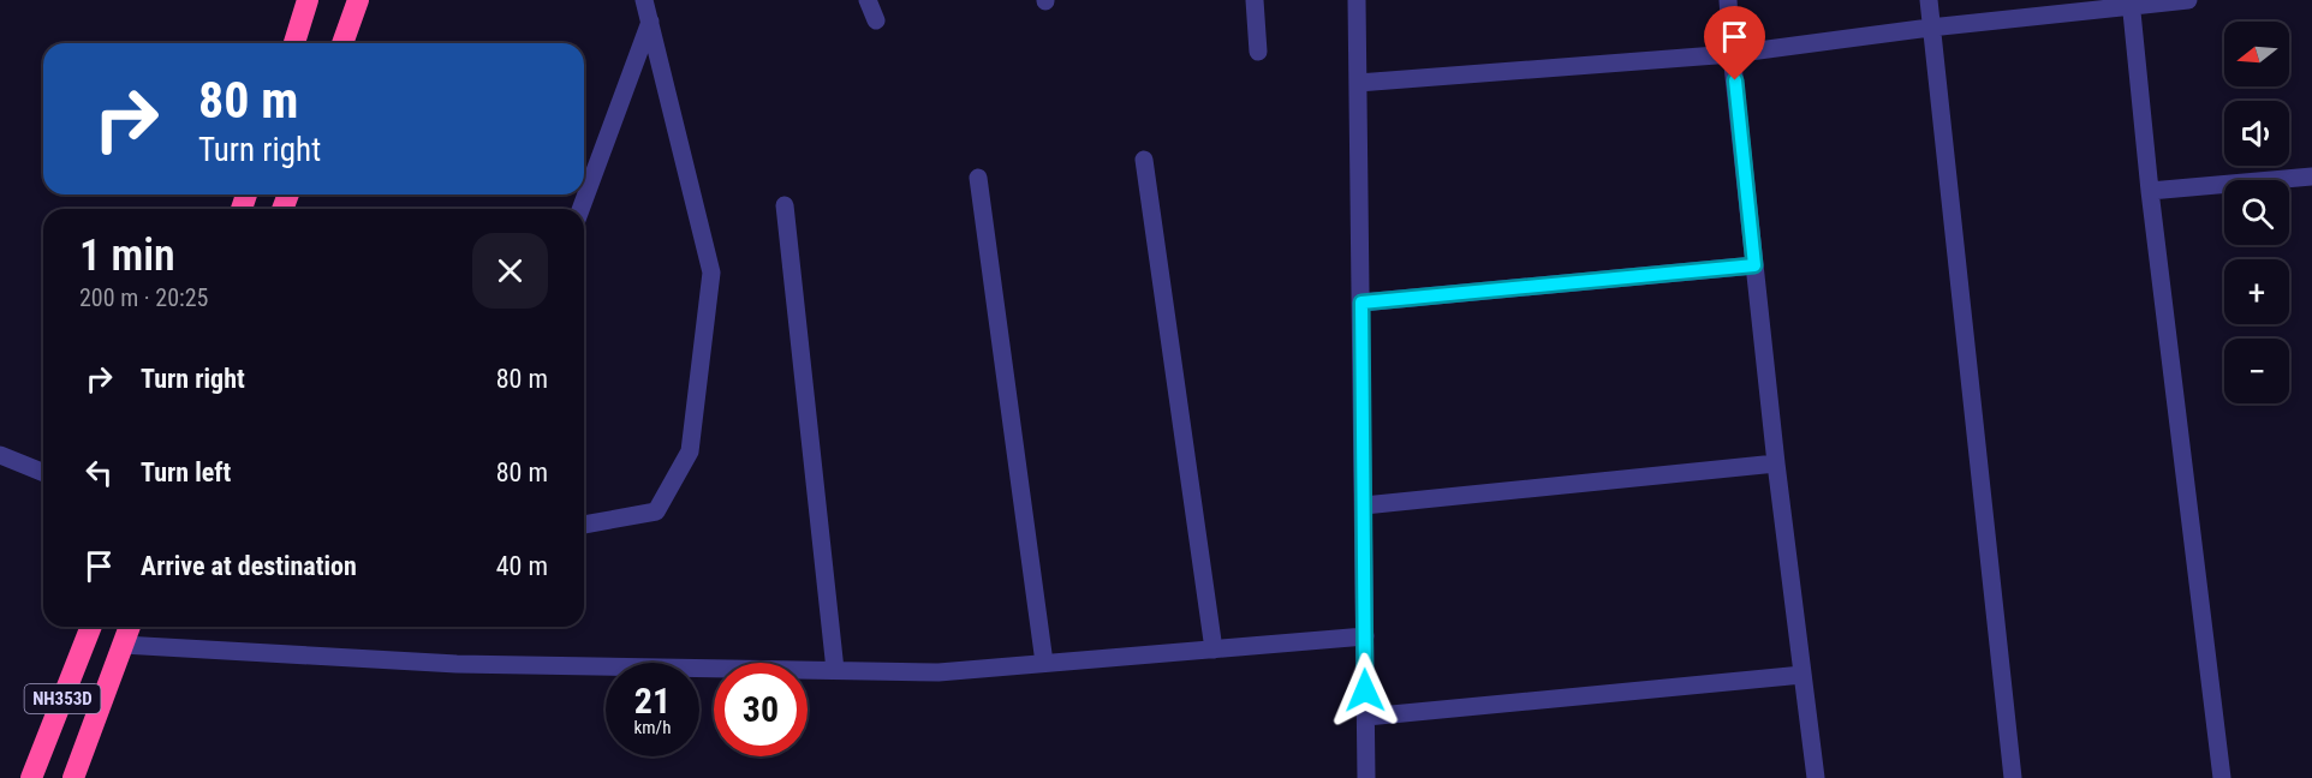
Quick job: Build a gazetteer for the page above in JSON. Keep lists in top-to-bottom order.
{
  "streets": {
    "highway": ["NH353D"]
  },
  "north": "left",
  "page": {
    "map_buttons": ["+", "−"],
    "turn": ["80 m", "Turn right"],
    "heading": ["1 min", "200 m · 20:25"],
    "list": [
      {
        "name": "Turn right",
        "value": "80 m"
      },
      {
        "name": "Turn left",
        "value": "80 m"
      },
      {
        "name": "Arrive at destination",
        "value": "40 m"
      }
    ],
    "speed": "21 km/h",
    "limit": "30"
  }
}
